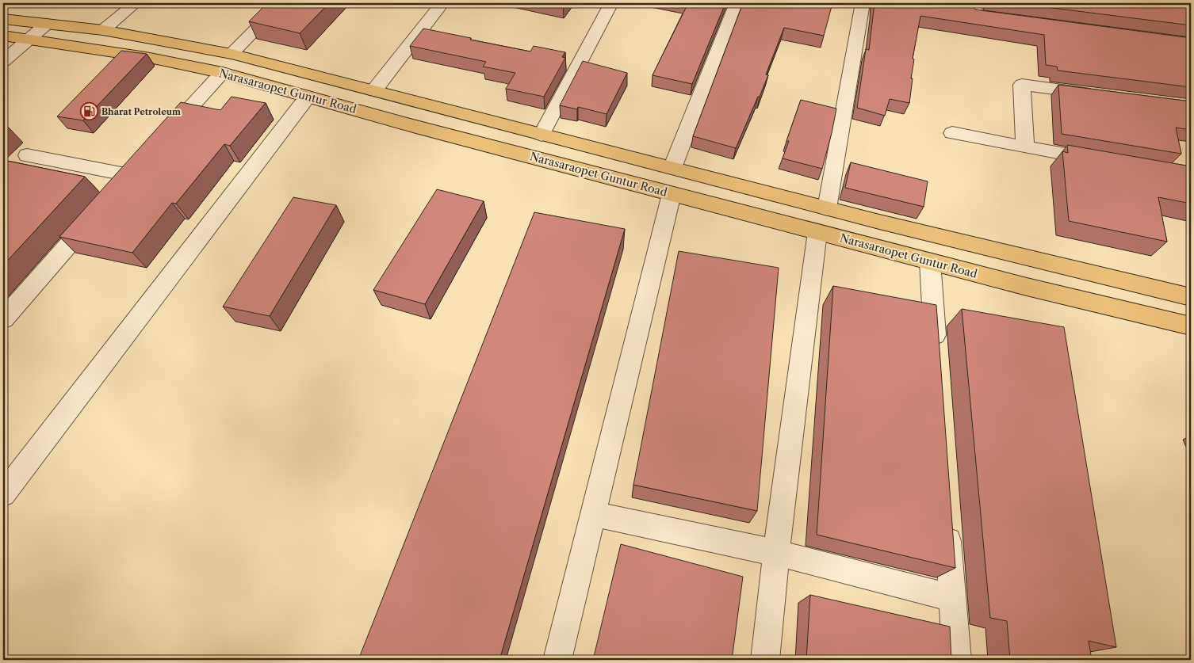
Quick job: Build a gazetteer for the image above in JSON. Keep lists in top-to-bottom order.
{
  "streets": {
    "highway": ["Narasaraopet Guntur Road"]
  },
  "places": {
    "fuel station": ["Bharat Petroleum"]
  }
}
